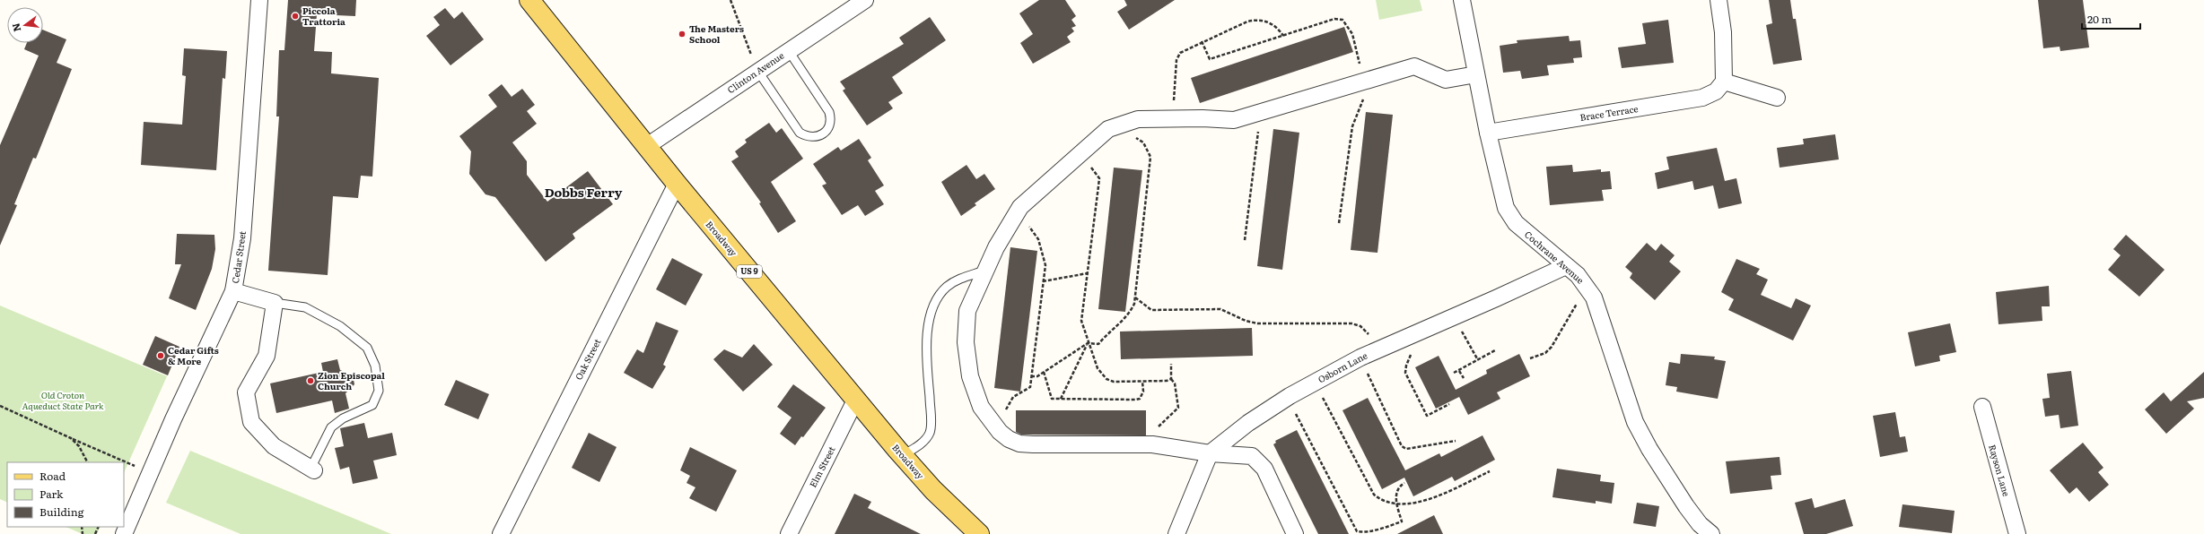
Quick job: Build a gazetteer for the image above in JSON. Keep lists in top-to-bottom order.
{
  "streets": {
    "main road": ["Broadway", "US 9"],
    "street": [
      "Clinton Avenue",
      "Brace Terrace",
      "Cedar Street",
      "Cochrane Avenue",
      "Oak Street",
      "Osborn Lane",
      "Elm Street",
      "Rayson Lane"
    ]
  },
  "crossings": [
    ["Clinton Avenue", "Broadway"],
    ["Brace Terrace", "Cochrane Avenue"],
    ["Broadway", "Oak Street"],
    ["Broadway", "Elm Street"],
    ["Cochrane Avenue", "Osborn Lane"]
  ],
  "districts": ["Dobbs Ferry"],
  "parks": ["Old Croton Aqueduct State Park"],
  "places": [
    "Piccola Trattoria",
    "The Masters School",
    "Cedar Gifts & More",
    "Zion Episcopal Church"
  ],
  "legend": ["Road", "Park", "Building"],
  "scale_bar": "20 m",
  "north": "left"
}
